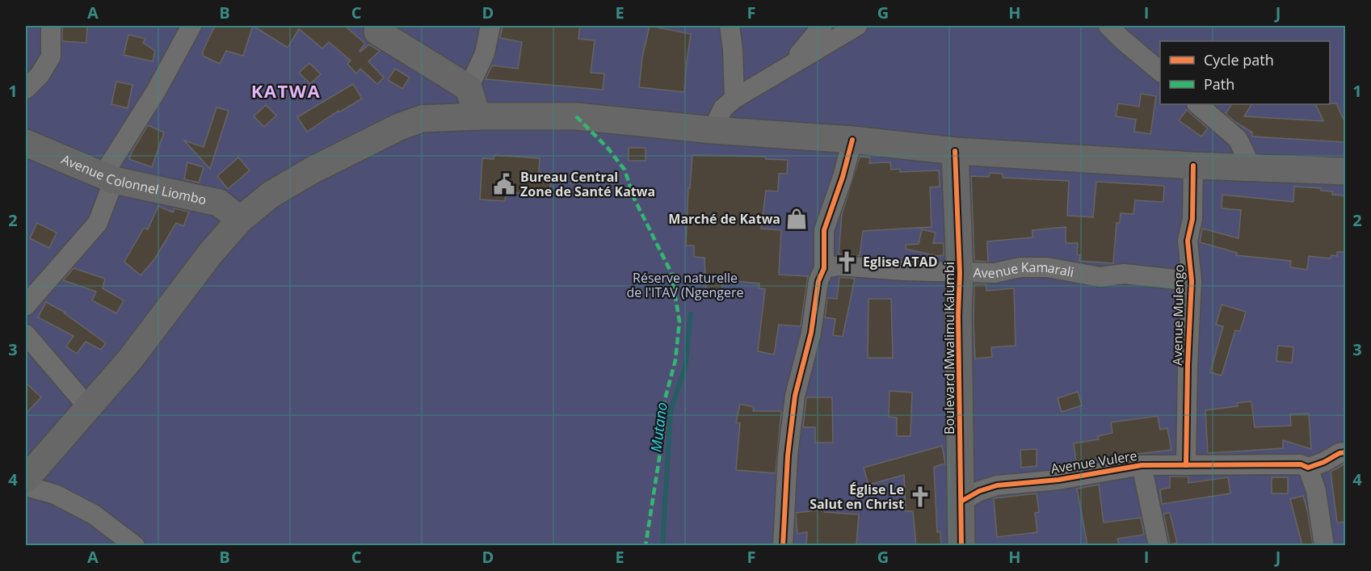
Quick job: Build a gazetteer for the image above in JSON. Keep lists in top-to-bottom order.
{
  "streets": {
    "main road": ["Avenue Colonnel Liombo", "Boulevard Mwalimu Kalumbi"],
    "street": ["Avenue Kamarali", "Avenue Mulengo", "Avenue Vulere"]
  },
  "crossings": [
    ["Avenue Kamarali", "Avenue Mulengo"],
    ["Avenue Kamarali", "Boulevard Mwalimu Kalumbi"],
    ["Avenue Mulengo", "Avenue Vulere"],
    ["Boulevard Mwalimu Kalumbi", "Avenue Vulere"]
  ],
  "districts": ["KATWA"],
  "water": ["Mutano"],
  "parks": ["Réserve naturelle de l'ITAV (Ngengere"],
  "places": {
    "public building": ["Bureau Central Zone de Santé Katwa"],
    "shop": ["Marché de Katwa"],
    "church": ["Eglise ATAD", "Église Le Salut en Christ"]
  },
  "legend": ["Cycle path", "Path"],
  "grid": {
    "columns": [
      "A",
      "B",
      "C",
      "D",
      "E",
      "F",
      "G",
      "H",
      "I",
      "J"
    ],
    "rows": [
      "1",
      "2",
      "3",
      "4"
    ]
  }
}
